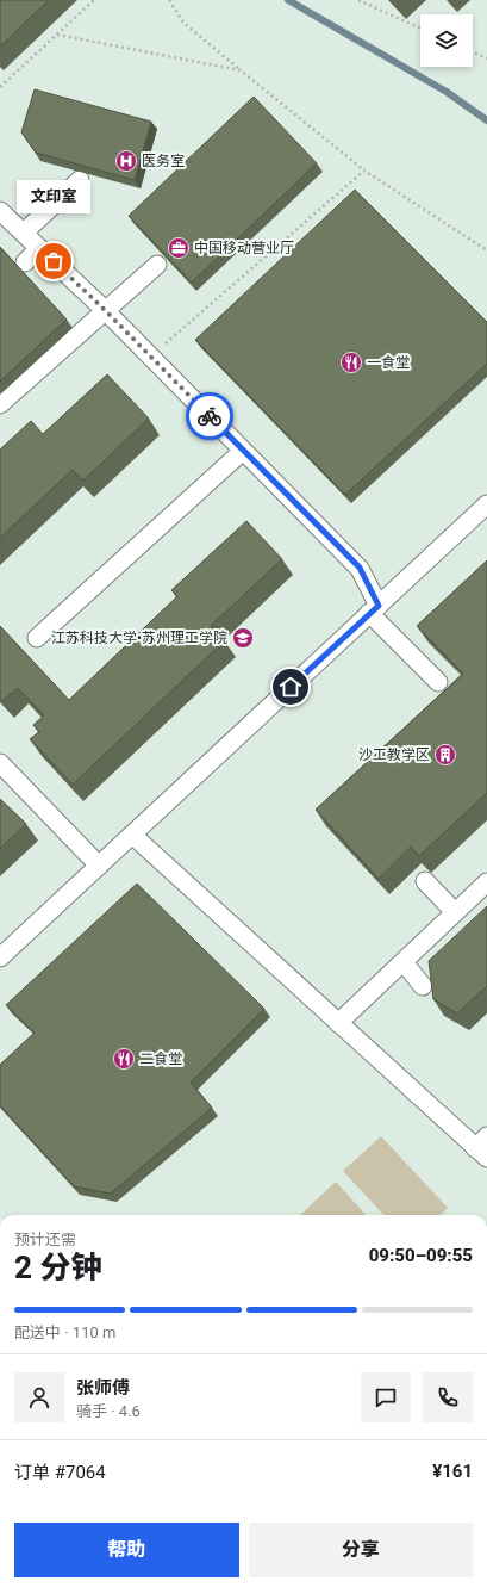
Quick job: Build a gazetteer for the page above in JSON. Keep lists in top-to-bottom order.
{
  "places": {
    "hospital": ["医务室"],
    "office": ["中国移动营业厅"],
    "other": ["文印室"],
    "restaurant": ["一食堂", "二食堂"],
    "school or university": ["江苏科技大学•苏州理工学院"],
    "building": ["沙工教学区"]
  },
  "page": {
    "bubble": "文印室",
    "heading": ["2 分钟", "预计还需", "09:50–09:55"],
    "panel": [
      "张师傅",
      "骑手 · 4.6",
      "订单 #7064",
      "¥161"
    ],
    "bar": "配送中 · 110 m",
    "buttons": ["帮助", "分享"]
  }
}
